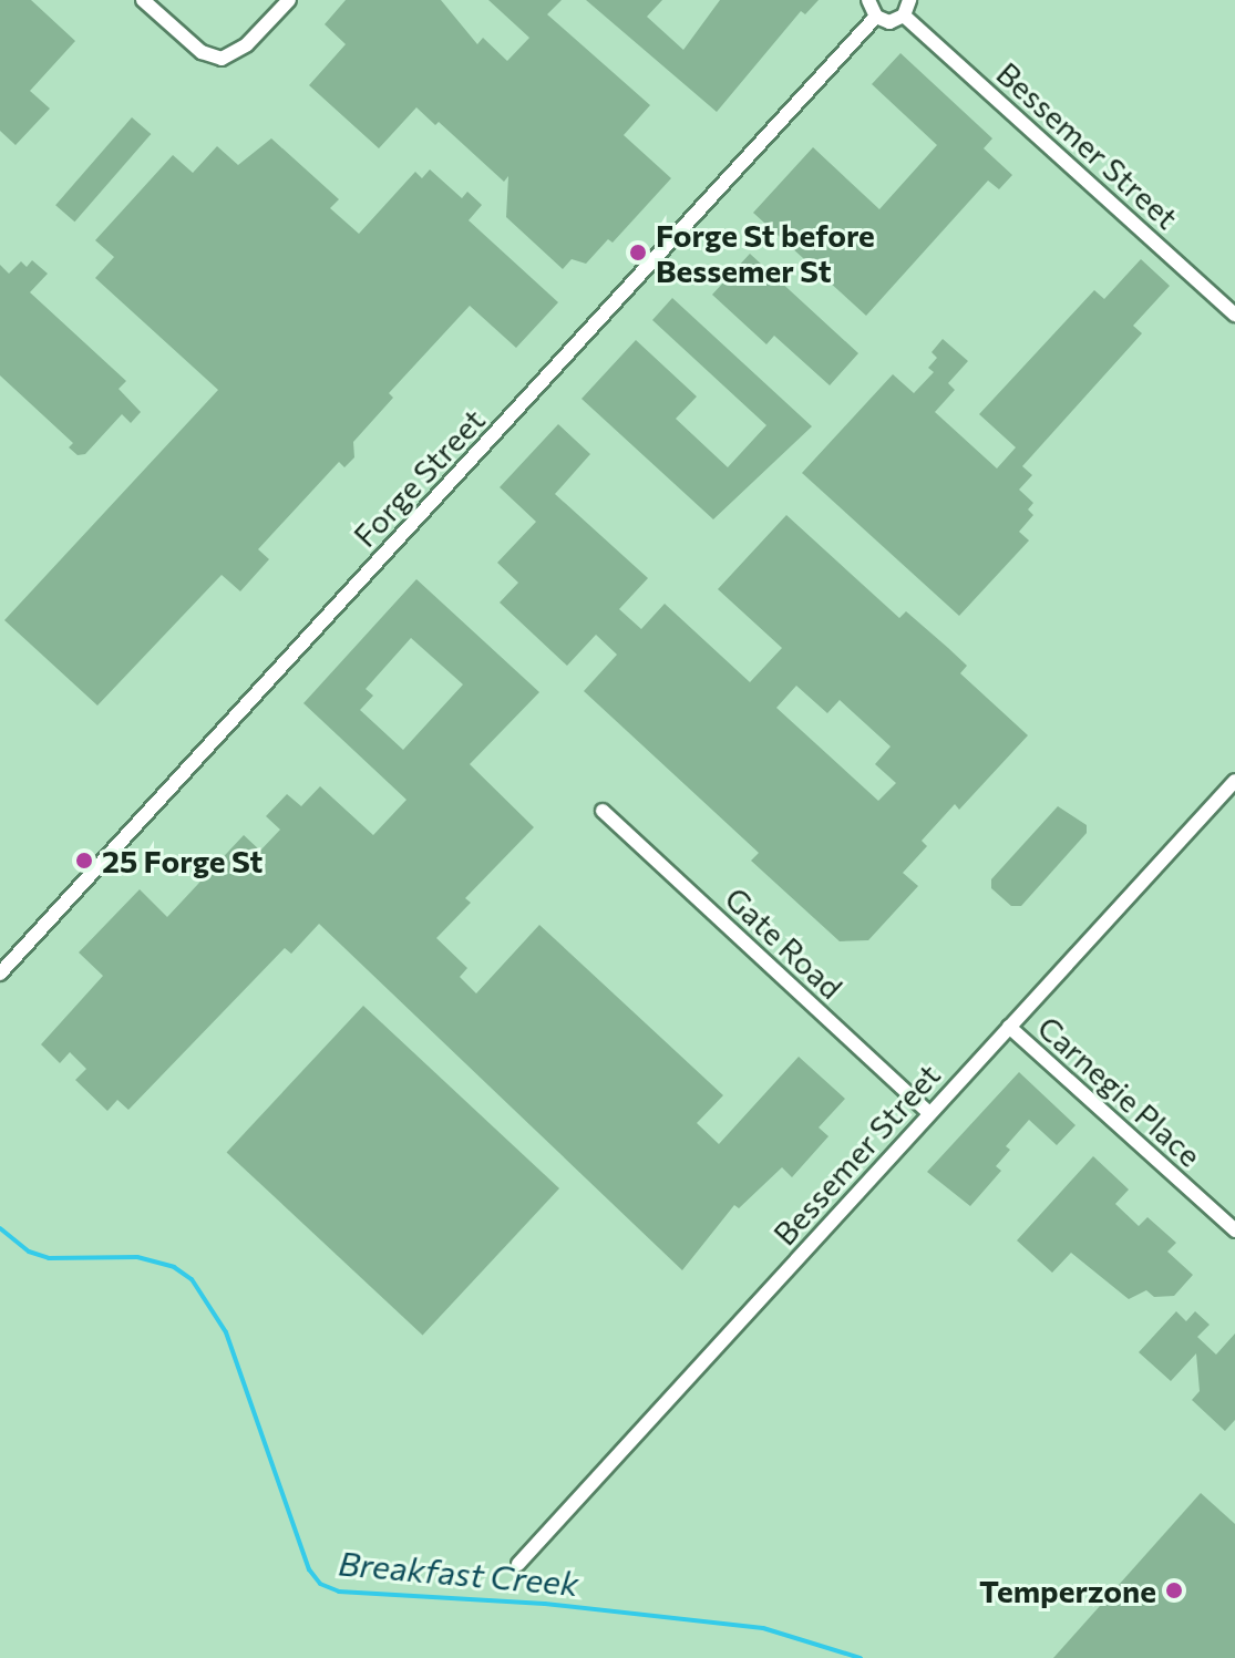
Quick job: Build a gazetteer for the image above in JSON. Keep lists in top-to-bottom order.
{
  "streets": {
    "street": [
      "Bessemer Street",
      "Forge Street",
      "Gate Road",
      "Carnegie Place"
    ]
  },
  "crossings": [
    ["Bessemer Street", "Gate Road"],
    ["Bessemer Street", "Carnegie Place"]
  ],
  "water": ["Breakfast Creek"],
  "places": ["Forge St before Bessemer St", "25 Forge St", "Temperzone"]
}
